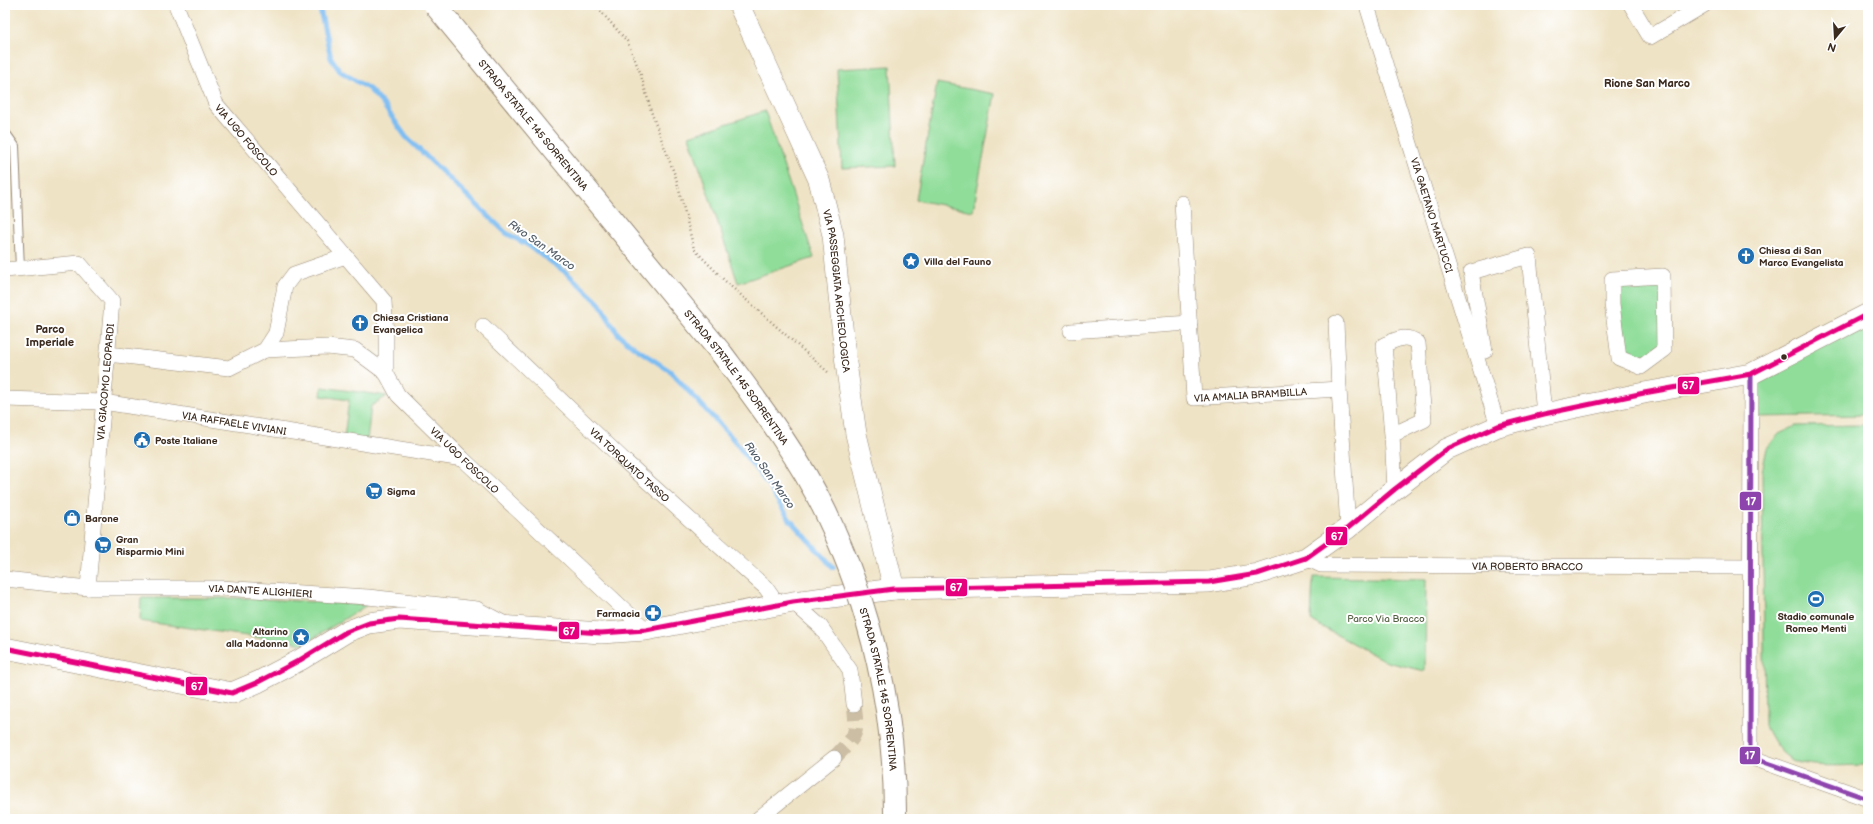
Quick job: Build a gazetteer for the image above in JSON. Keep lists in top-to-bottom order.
{
  "streets": {
    "highway": ["STRADA STATALE 145 SORRENTINA"],
    "main road": ["VIA PASSEGGIATA ARCHEOLOGICA"],
    "street": [
      "VIA UGO FOSCOLO",
      "VIA GAETANO MARTUCCI",
      "VIA GIACOMO LEOPARDI",
      "VIA AMALIA BRAMBILLA",
      "VIA RAFFAELE VIVIANI",
      "VIA TORQUATO TASSO",
      "VIA ROBERTO BRACCO",
      "VIA DANTE ALIGHIERI"
    ]
  },
  "crossings": [
    ["VIA UGO FOSCOLO", "VIA RAFFAELE VIVIANI"],
    ["VIA GIACOMO LEOPARDI", "VIA RAFFAELE VIVIANI"],
    ["VIA GIACOMO LEOPARDI", "VIA DANTE ALIGHIERI"]
  ],
  "districts": ["Rione San Marco", "Parco Imperiale"],
  "water": ["Rivo San Marco"],
  "parks": ["Parco Via Bracco"],
  "places": {
    "church": ["Chiesa di San Marco Evangelista", "Chiesa Cristiana Evangelica"],
    "place": ["Villa del Fauno", "Altarino alla Madonna"],
    "public building": ["Poste Italiane"],
    "supermarket": ["Sigma", "Gran Risparmio Mini"],
    "shop": ["Barone"],
    "sports": ["Stadio comunale Romeo Menti"],
    "pharmacy": ["Farmacia"]
  },
  "lines": ["transit line 67", "transit line 17"],
  "north": "bottom"
}
